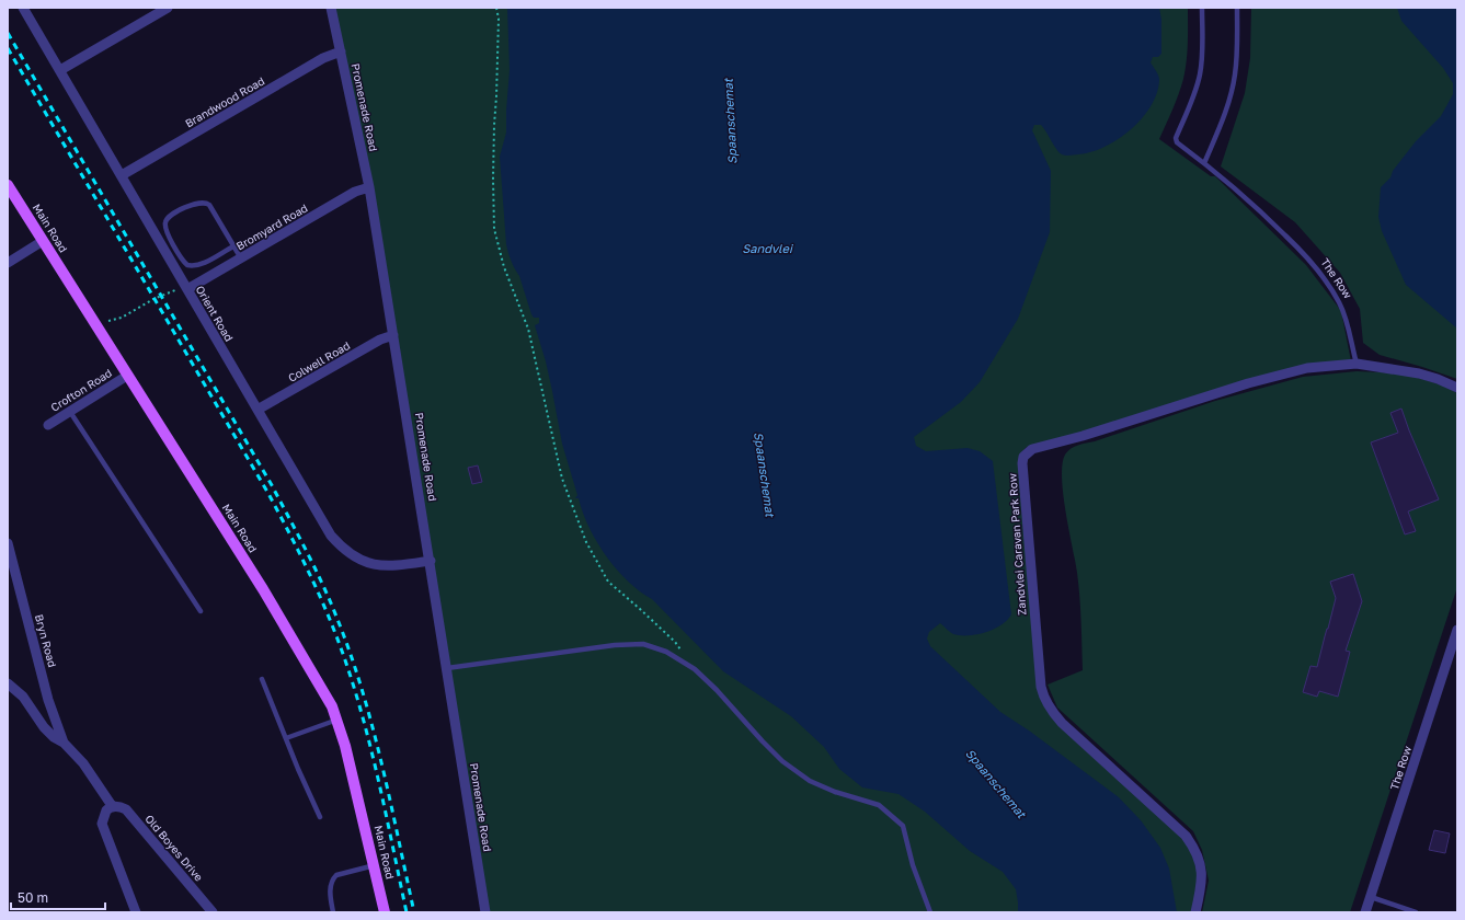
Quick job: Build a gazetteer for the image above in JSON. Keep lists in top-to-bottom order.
{
  "streets": {
    "main road": ["Main Road"],
    "street": [
      "Brandwood Road",
      "Promenade Road",
      "Bromyard Road",
      "The Row",
      "Orient Road",
      "Colwell Road",
      "Crofton Road",
      "Zandvlei Caravan Park Row",
      "Bryn Road",
      "Old Boyes Drive"
    ]
  },
  "crossings": [
    ["Brandwood Road", "Promenade Road"],
    ["Brandwood Road", "Orient Road"],
    ["Promenade Road", "Bromyard Road"],
    ["Promenade Road", "Orient Road"],
    ["Promenade Road", "Colwell Road"],
    ["Bromyard Road", "Orient Road"],
    ["Main Road", "Crofton Road"],
    ["The Row", "Zandvlei Caravan Park Row"],
    ["Orient Road", "Colwell Road"],
    ["Bryn Road", "Old Boyes Drive"]
  ],
  "water": ["Spaanschemat", "Sandvlei"],
  "scale_bar": "50 m"
}
